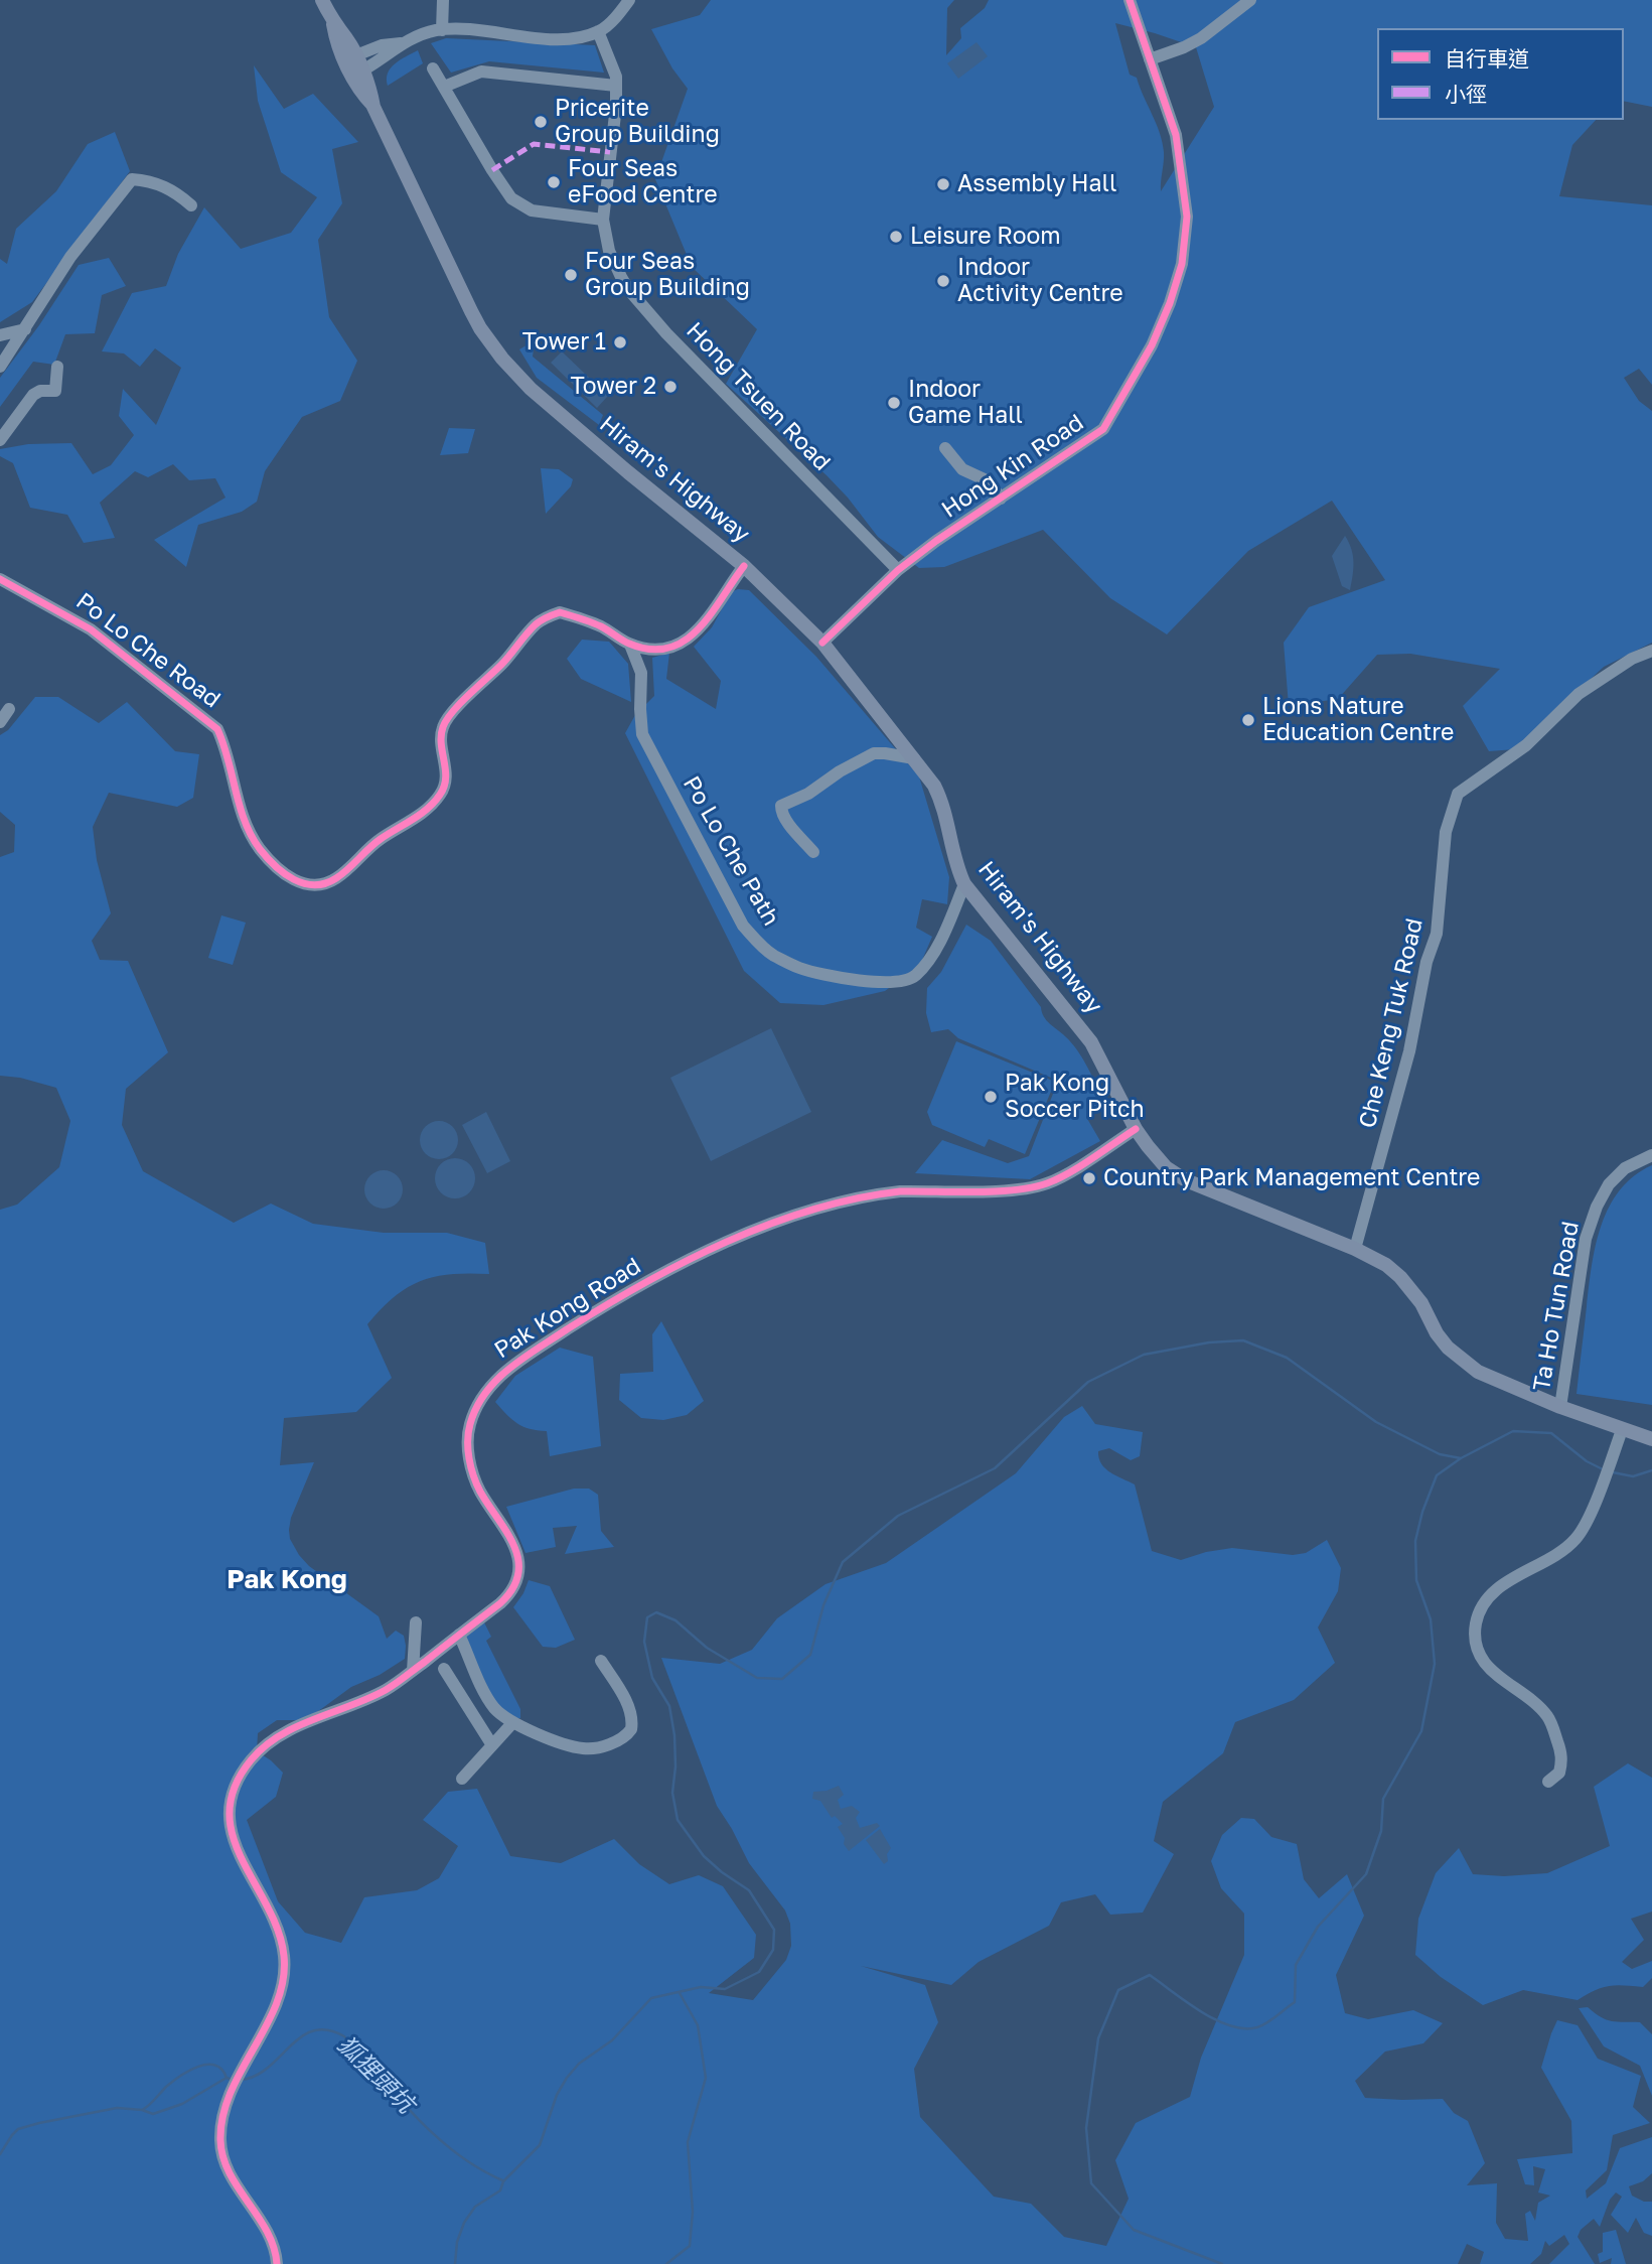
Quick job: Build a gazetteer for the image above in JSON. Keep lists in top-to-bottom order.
{
  "streets": {
    "main road": ["Hiram's Highway"],
    "street": [
      "Hong Tsuen Road",
      "Hong Kin Road",
      "Po Lo Che Road",
      "Po Lo Che Path",
      "Che Keng Tuk Road",
      "Ta Ho Tun Road",
      "Pak Kong Road"
    ]
  },
  "crossings": [
    ["Hong Tsuen Road", "Hong Kin Road"],
    ["Hong Kin Road", "Hiram's Highway"],
    ["Hiram's Highway", "Po Lo Che Road"],
    ["Hiram's Highway", "Po Lo Che Path"],
    ["Hiram's Highway", "Che Keng Tuk Road"],
    ["Hiram's Highway", "Ta Ho Tun Road"],
    ["Hiram's Highway", "Pak Kong Road"],
    ["Po Lo Che Road", "Po Lo Che Path"]
  ],
  "districts": ["Pak Kong"],
  "water": ["狐狸頭坑"],
  "places": [
    "Pricerite Group Building",
    "Four Seas eFood Centre",
    "Assembly Hall",
    "Leisure Room",
    "Four Seas Group Building",
    "Indoor Activity Centre",
    "Tower 1",
    "Tower 2",
    "Indoor Game Hall",
    "Lions Nature Education Centre",
    "Pak Kong Soccer Pitch",
    "Country Park Management Centre"
  ],
  "legend": ["自行車道", "小徑"]
}
